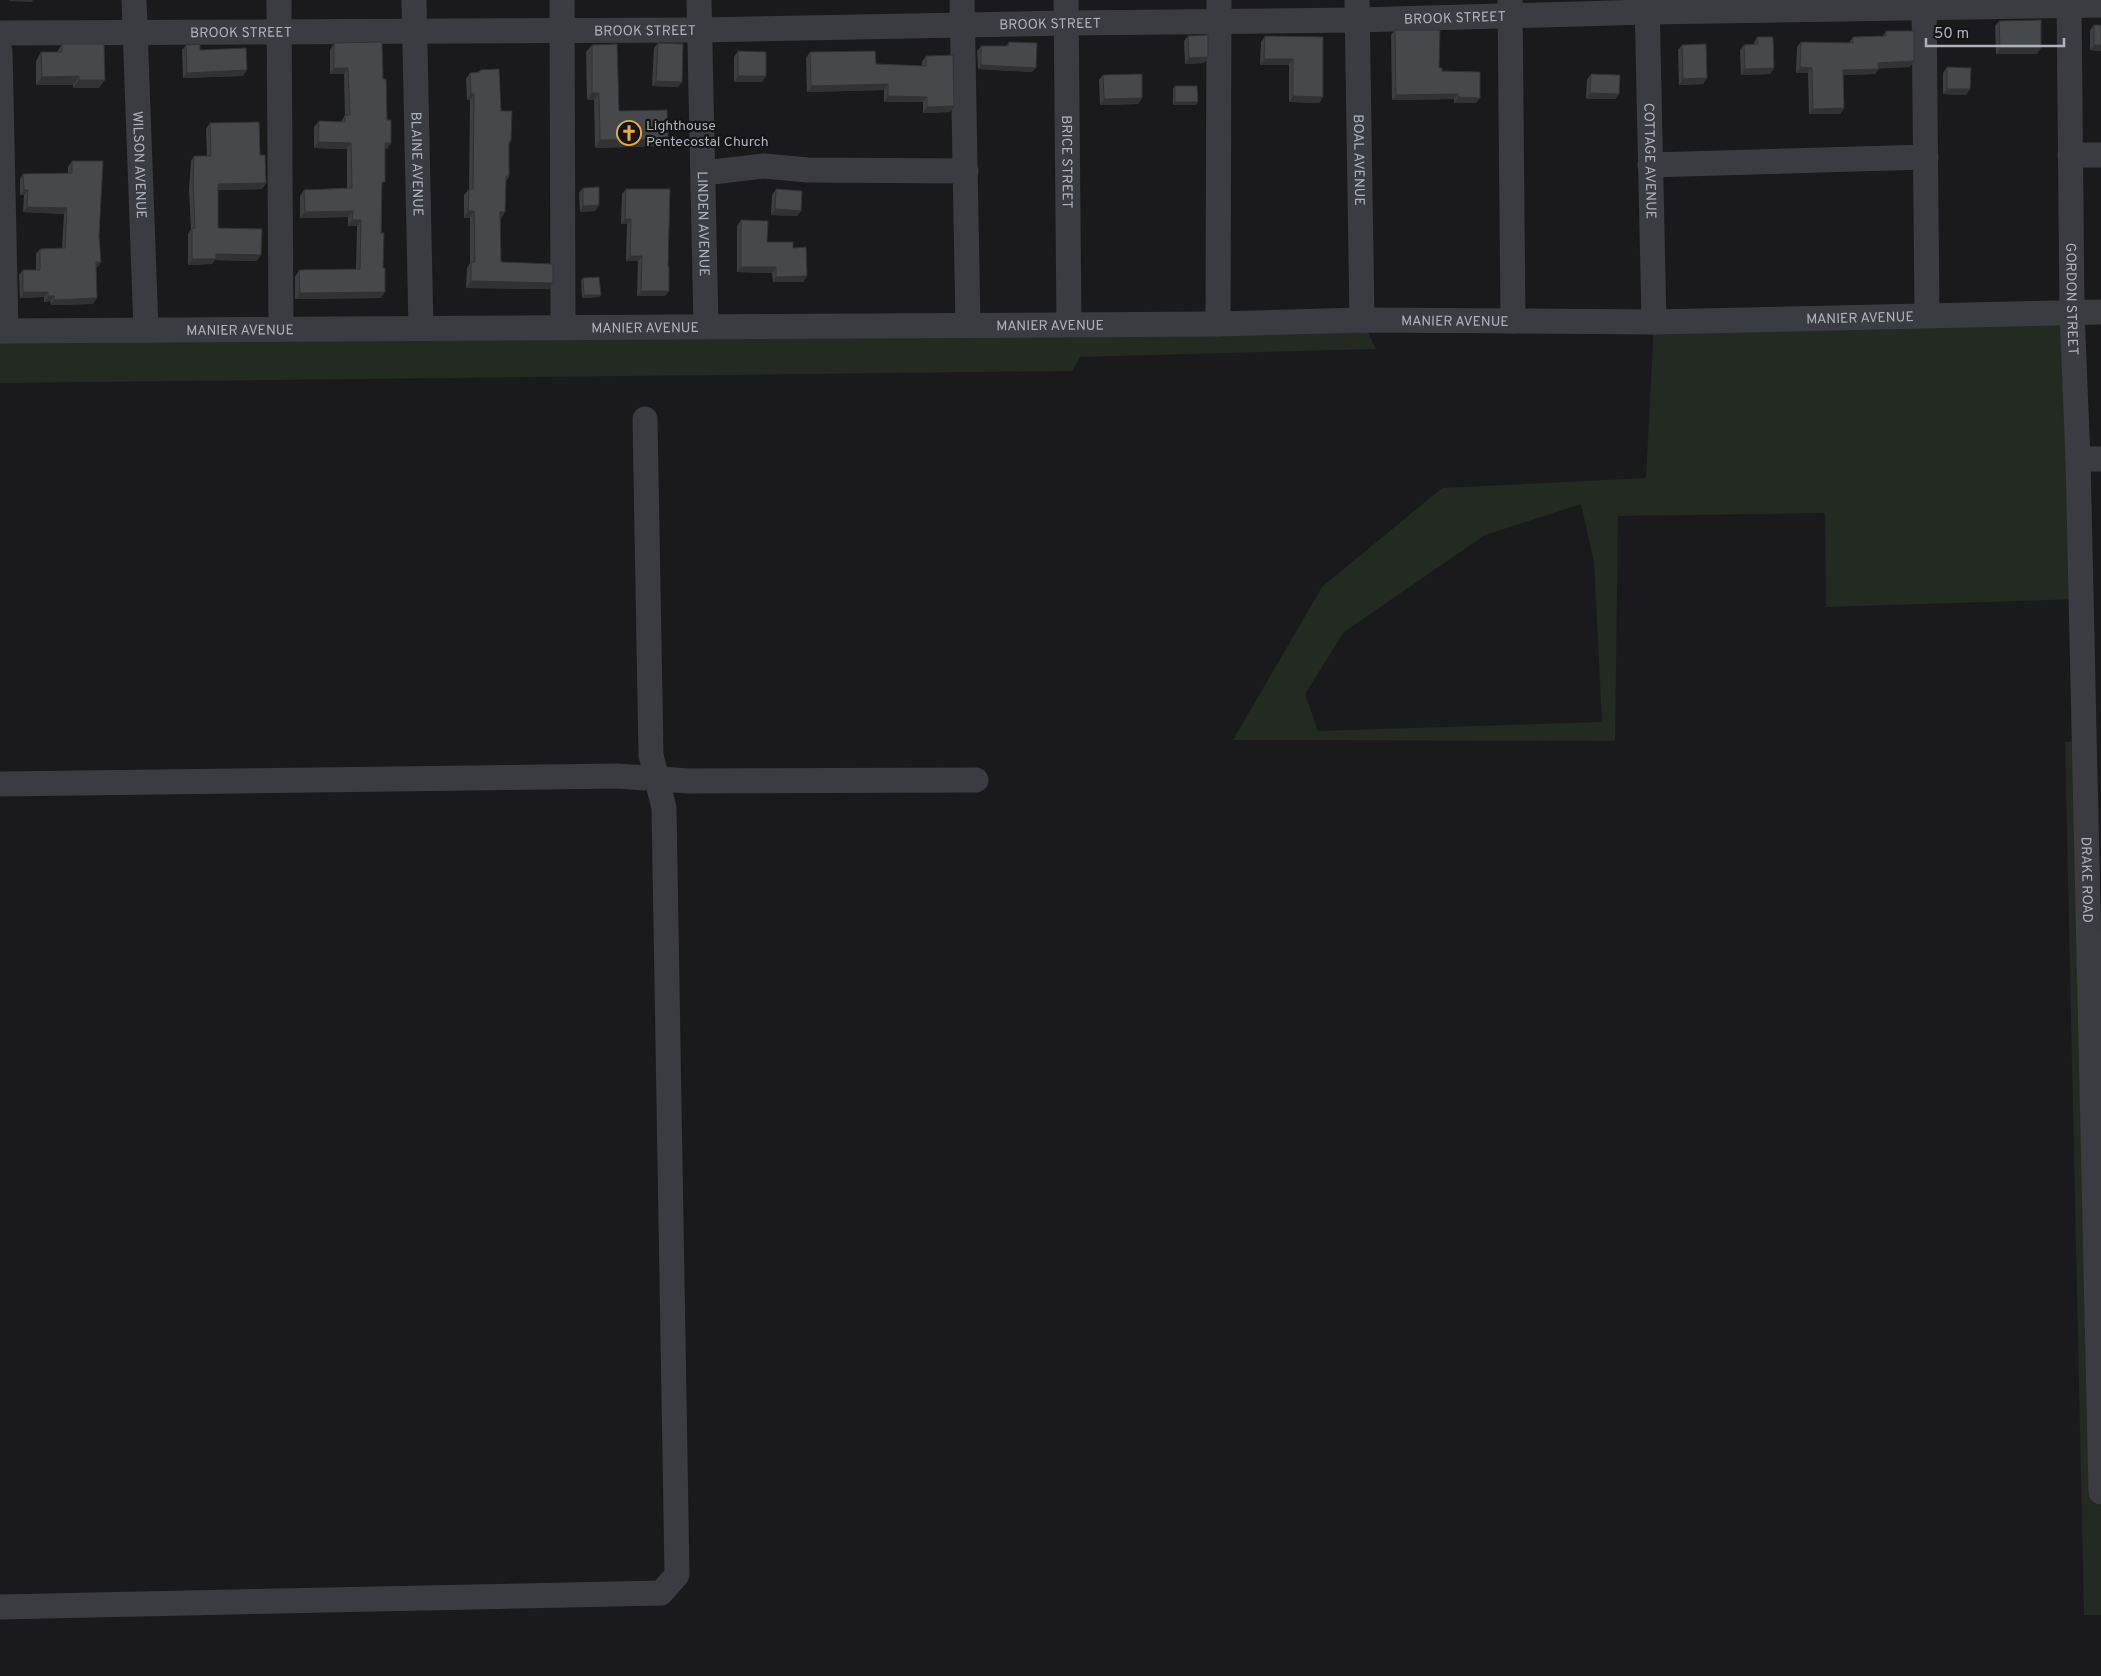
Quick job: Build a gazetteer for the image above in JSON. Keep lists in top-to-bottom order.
{
  "streets": {
    "street": [
      "BROOK STREET",
      "BOAL AVENUE",
      "COTTAGE AVENUE",
      "BRICE STREET",
      "BLAINE AVENUE",
      "WILSON AVENUE",
      "LINDEN AVENUE",
      "GORDON STREET",
      "MANIER AVENUE",
      "DRAKE ROAD"
    ]
  },
  "crossings": [
    ["BROOK STREET", "BOAL AVENUE"],
    ["BROOK STREET", "COTTAGE AVENUE"],
    ["BROOK STREET", "BRICE STREET"],
    ["BROOK STREET", "BLAINE AVENUE"],
    ["BROOK STREET", "WILSON AVENUE"],
    ["BROOK STREET", "LINDEN AVENUE"],
    ["BROOK STREET", "GORDON STREET"],
    ["BOAL AVENUE", "MANIER AVENUE"],
    ["COTTAGE AVENUE", "MANIER AVENUE"],
    ["BRICE STREET", "MANIER AVENUE"],
    ["BLAINE AVENUE", "MANIER AVENUE"],
    ["WILSON AVENUE", "MANIER AVENUE"],
    ["LINDEN AVENUE", "MANIER AVENUE"],
    ["GORDON STREET", "MANIER AVENUE"],
    ["GORDON STREET", "DRAKE ROAD"]
  ],
  "places": {
    "church": ["Lighthouse Pentecostal Church"]
  },
  "scale_bar": "50 m"
}
